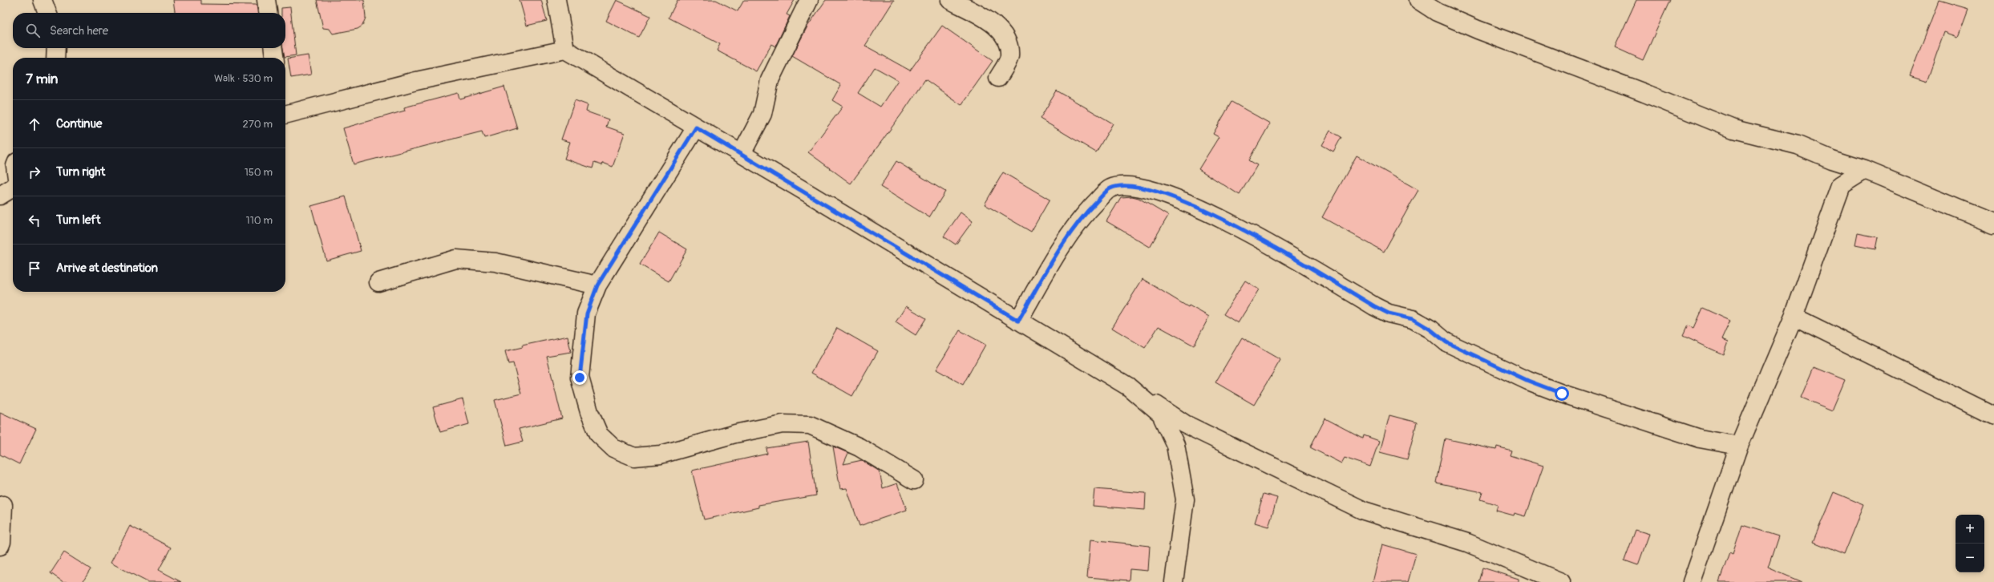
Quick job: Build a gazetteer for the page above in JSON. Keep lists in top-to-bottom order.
{
  "page": {
    "search": "Search here",
    "heading": ["7 min", "Walk · 530 m"],
    "list": [
      ["Continue", "270 m"],
      ["Turn right", "150 m"],
      ["Turn left", "110 m"],
      "Arrive at destination"
    ],
    "map_buttons": ["+", "−"]
  }
}
